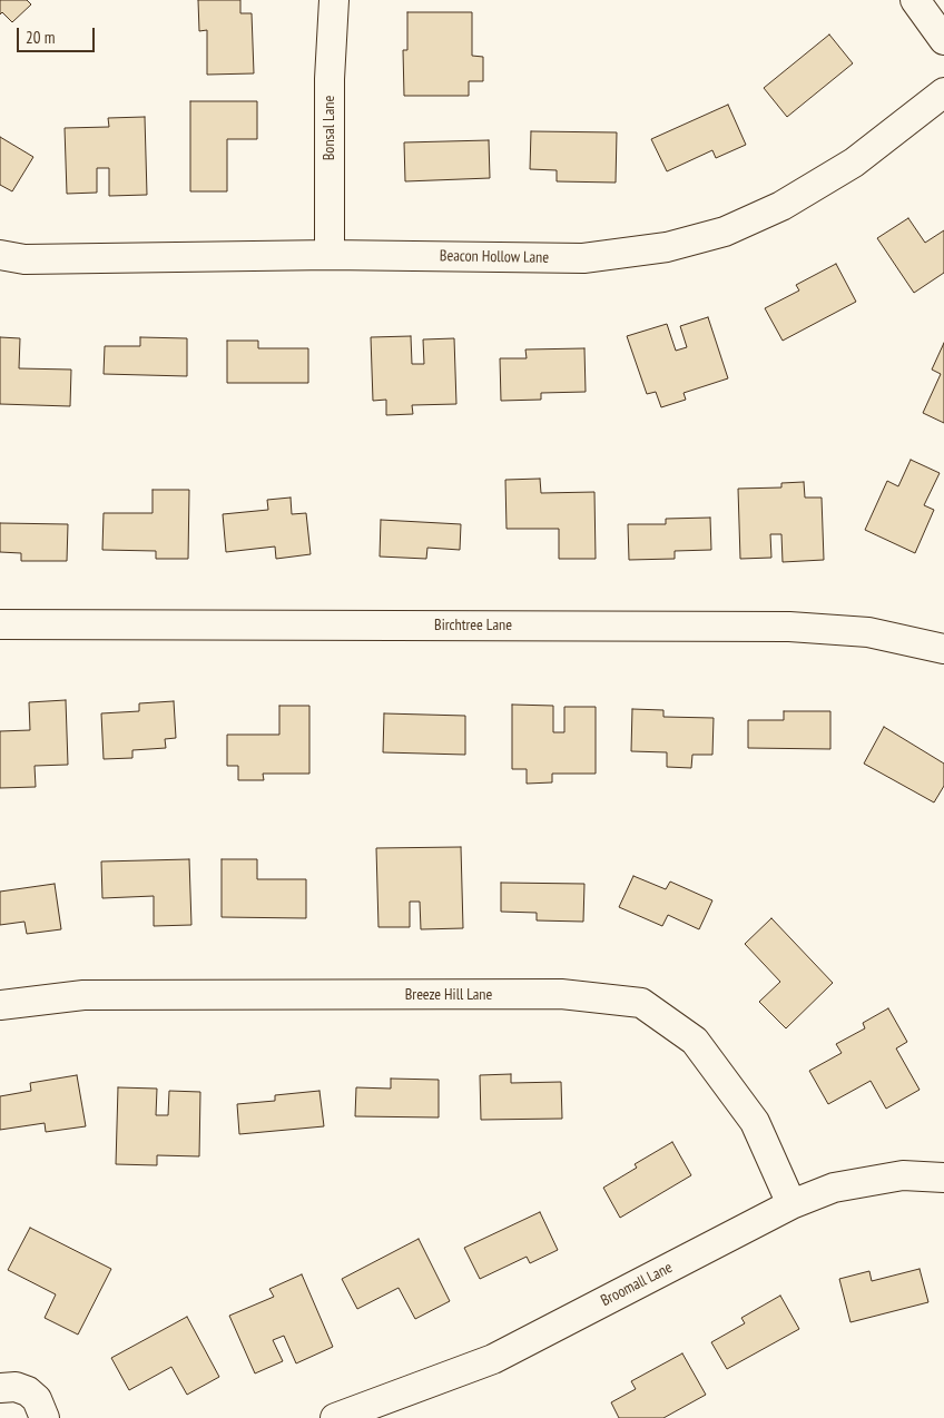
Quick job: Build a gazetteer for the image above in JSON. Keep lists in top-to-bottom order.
{
  "streets": {
    "street": [
      "Bonsal Lane",
      "Beacon Hollow Lane",
      "Birchtree Lane",
      "Breeze Hill Lane",
      "Broomall Lane"
    ]
  },
  "crossings": [
    ["Bonsal Lane", "Beacon Hollow Lane"],
    ["Breeze Hill Lane", "Broomall Lane"]
  ],
  "scale_bar": "20 m"
}
